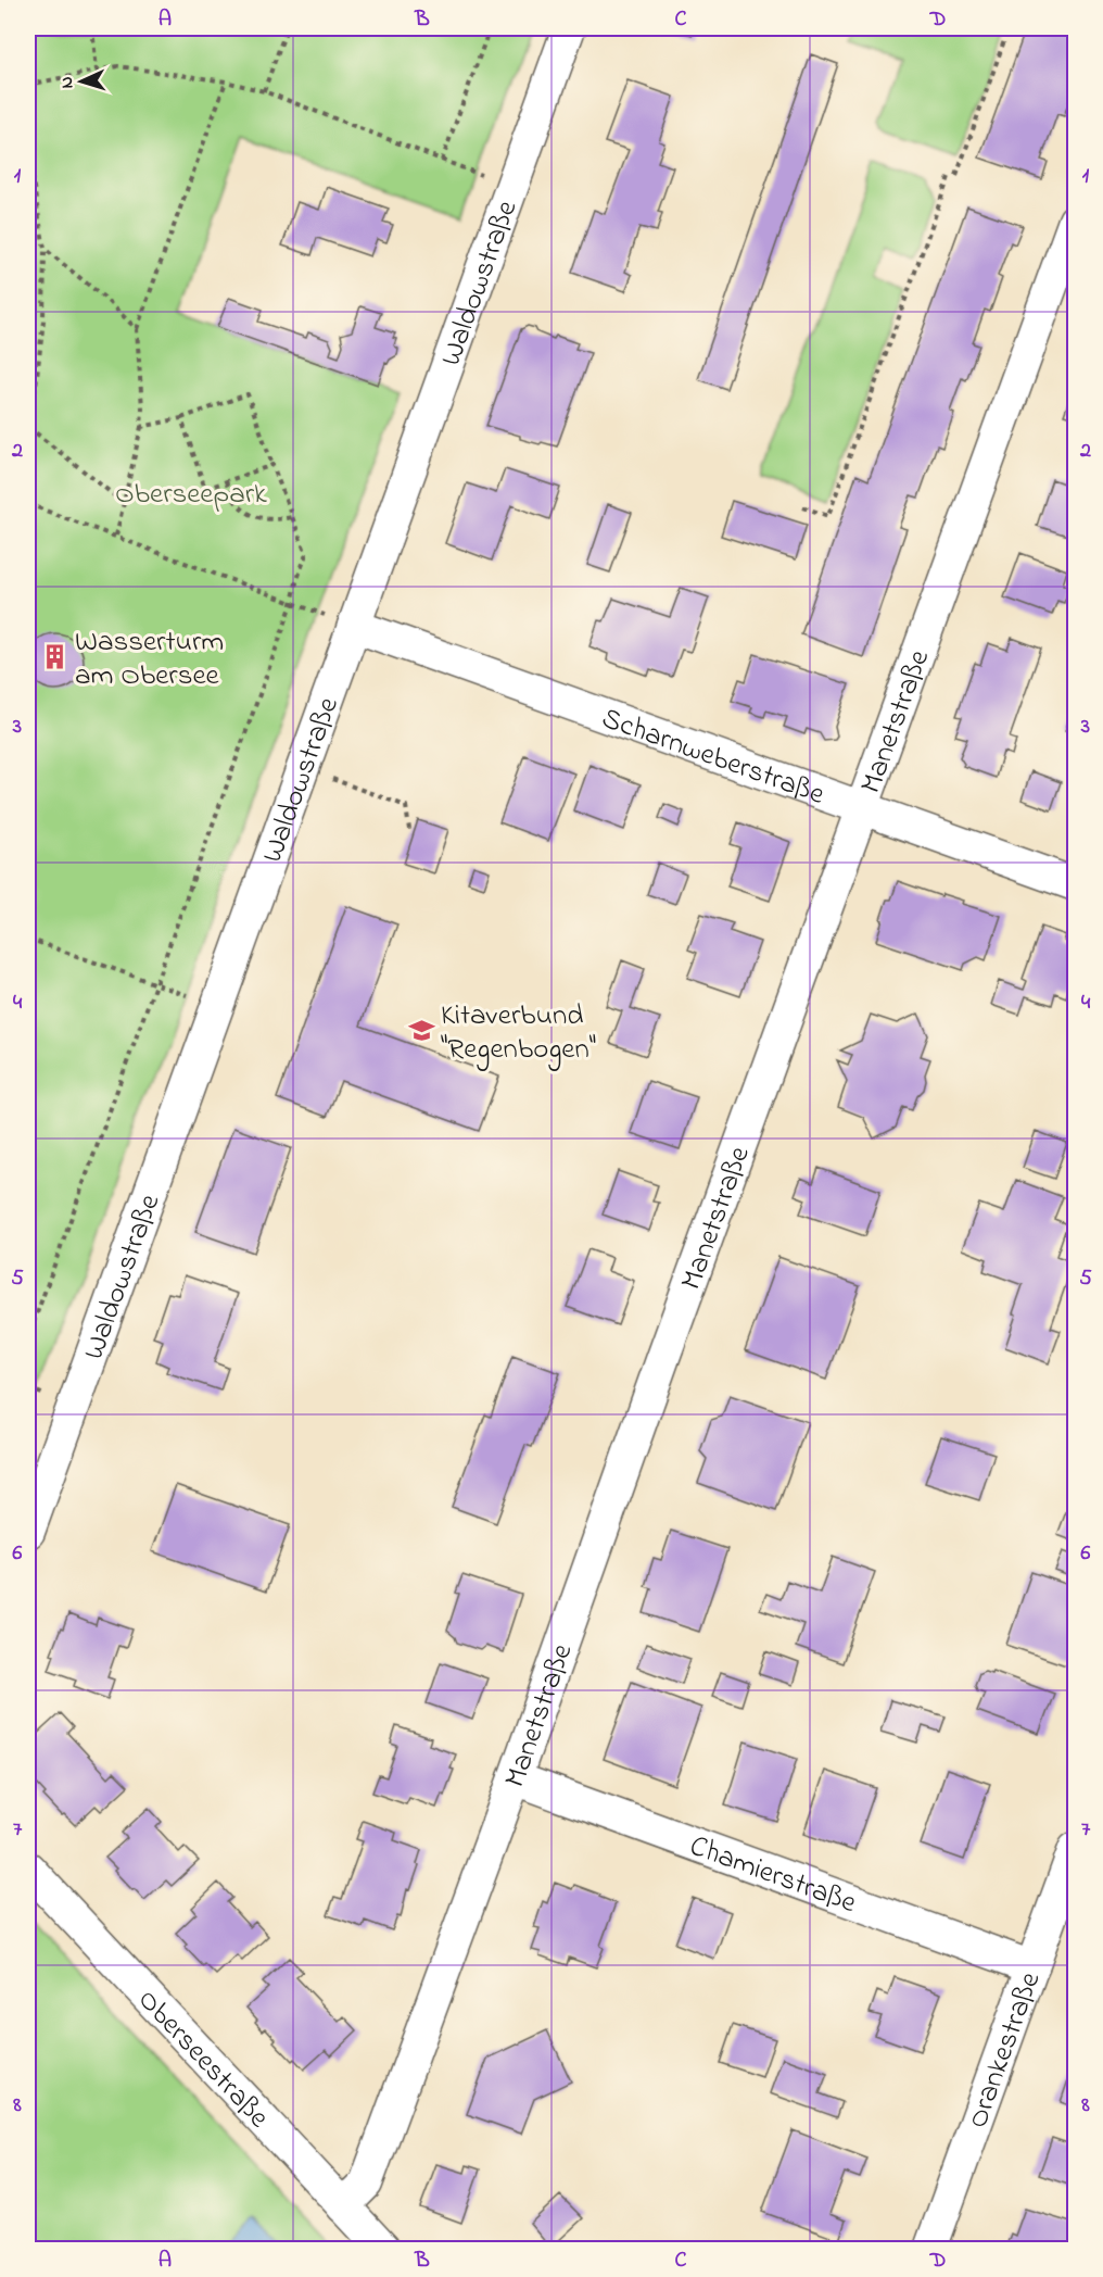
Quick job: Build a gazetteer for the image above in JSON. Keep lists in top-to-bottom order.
{
  "streets": {
    "street": [
      "Waldowstraße",
      "Manetstraße",
      "Scharnweberstraße",
      "Chamierstraße",
      "Orankestraße",
      "Oberseestraße"
    ]
  },
  "crossings": [
    ["Waldowstraße", "Scharnweberstraße"],
    ["Manetstraße", "Scharnweberstraße"],
    ["Manetstraße", "Chamierstraße"],
    ["Manetstraße", "Oberseestraße"],
    ["Chamierstraße", "Orankestraße"]
  ],
  "parks": ["Oberseepark"],
  "places": {
    "building": ["Wasserturm am Obersee"],
    "school or university": ["Kitaverbund \"Regenbogen\""]
  },
  "north": "left",
  "grid": {
    "columns": [
      "A",
      "B",
      "C",
      "D"
    ],
    "rows": [
      "1",
      "2",
      "3",
      "4",
      "5",
      "6",
      "7",
      "8"
    ]
  }
}
